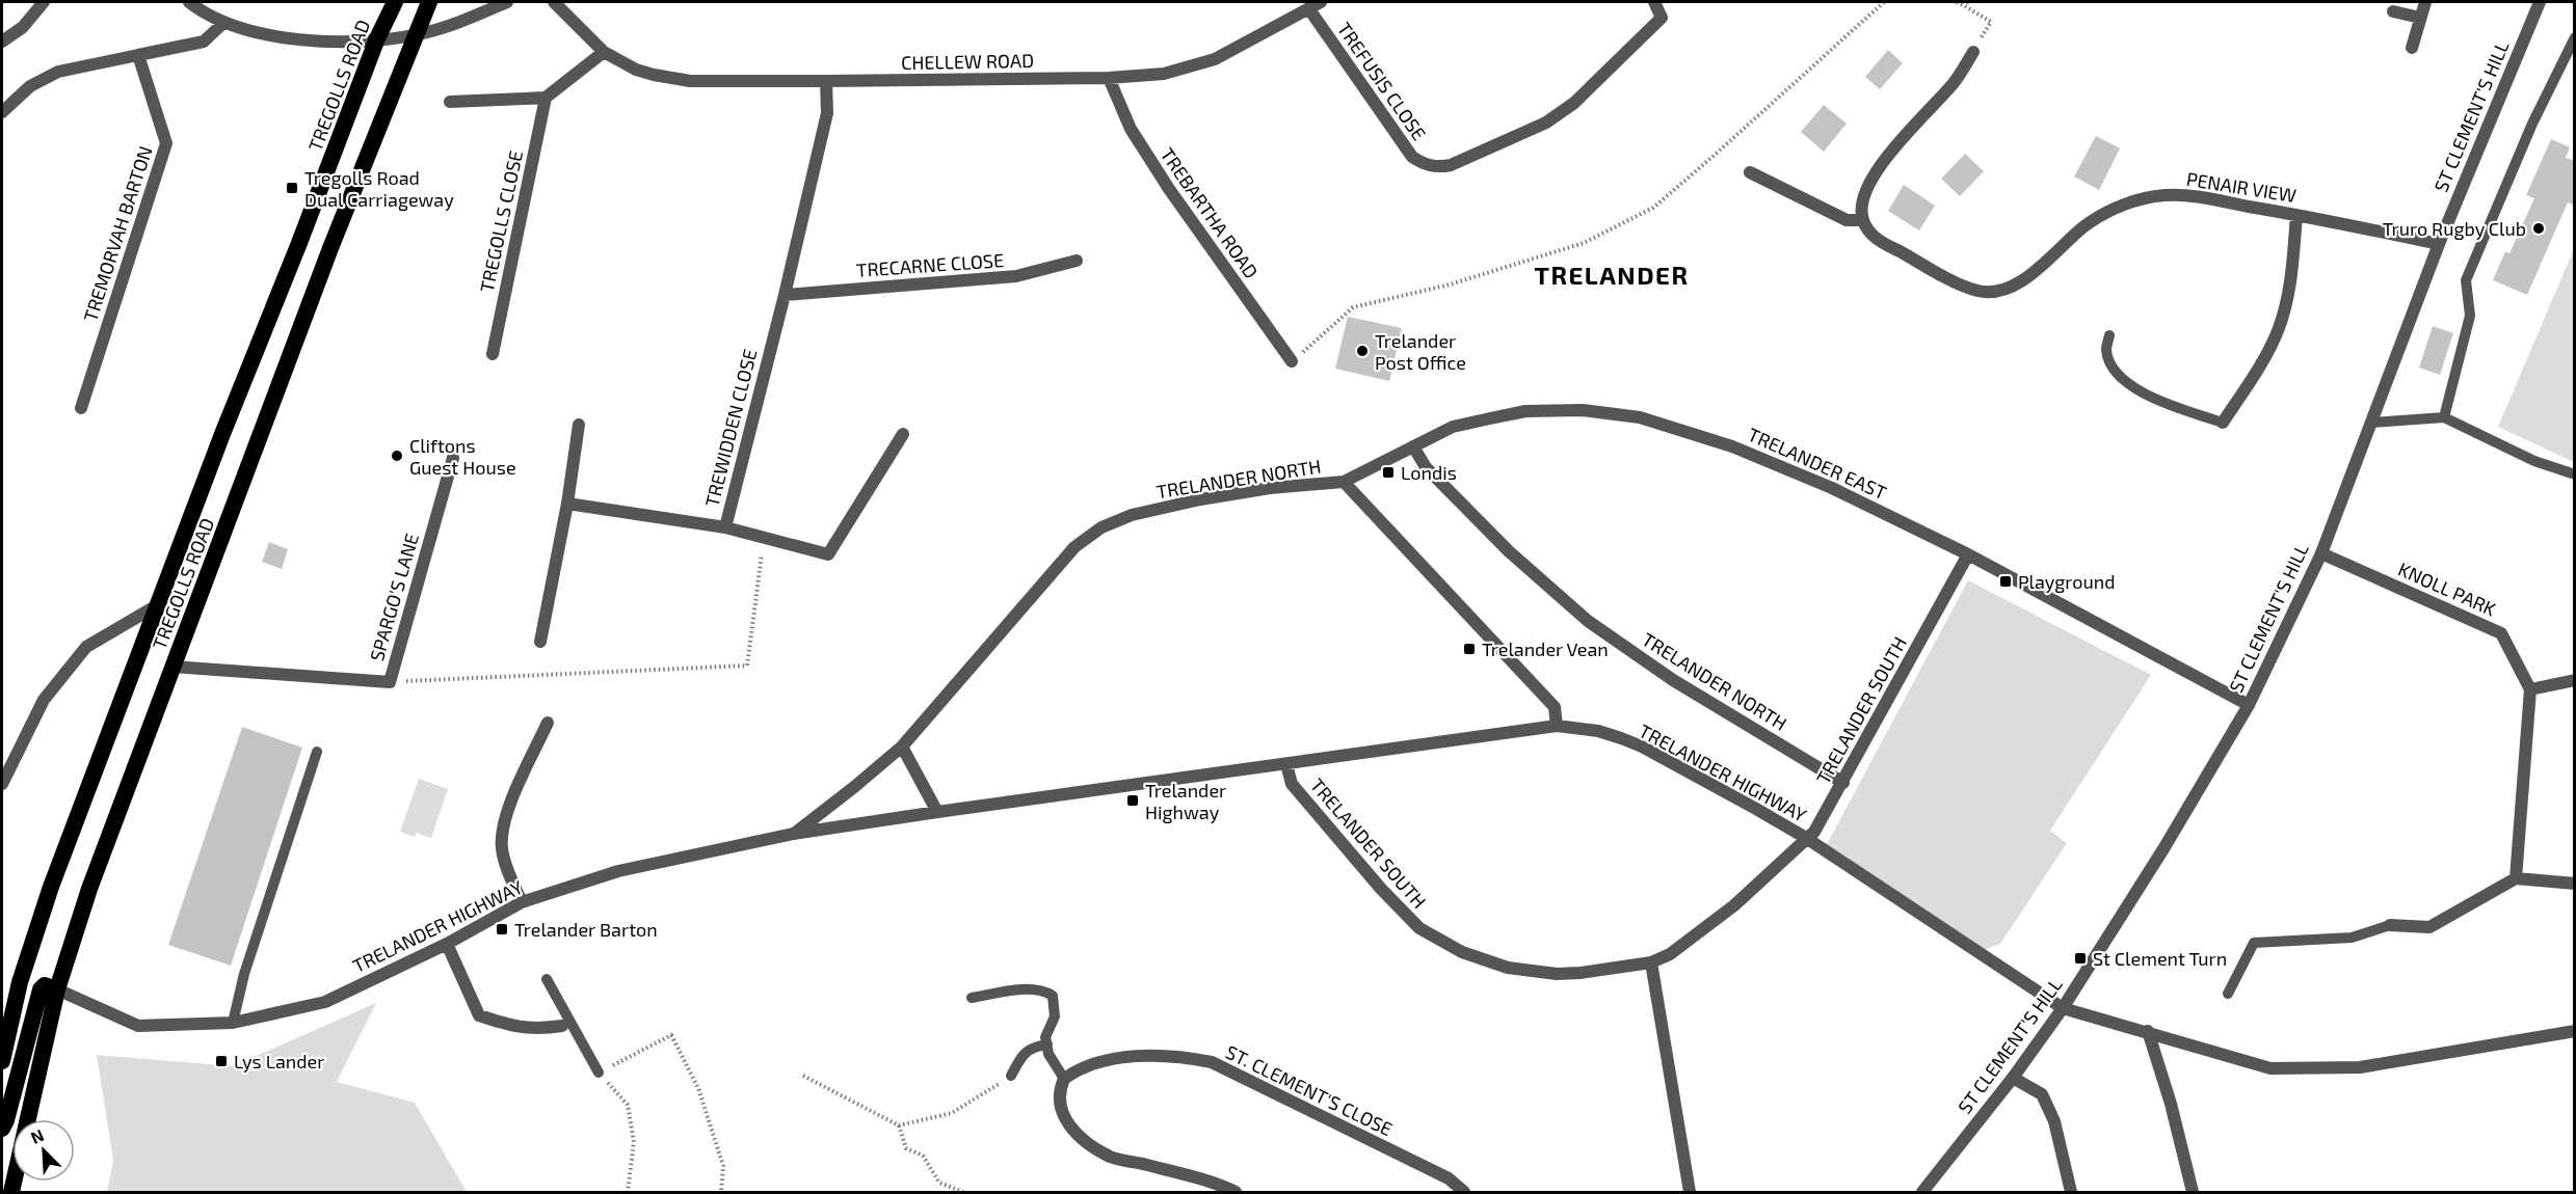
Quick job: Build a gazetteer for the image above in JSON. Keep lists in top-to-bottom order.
{
  "streets": {
    "highway": ["TREGOLLS ROAD"],
    "street": [
      "CHELLEW ROAD",
      "TREFUSIS CLOSE",
      "ST CLEMENT'S HILL",
      "PENAIR VIEW",
      "TREBARTHA ROAD",
      "TREGOLLS CLOSE",
      "TREMORVAH BARTON",
      "TRECARNE CLOSE",
      "TREWIDDEN CLOSE",
      "TRELANDER EAST",
      "TRELANDER NORTH",
      "KNOLL PARK",
      "SPARGO'S LANE",
      "TRELANDER SOUTH",
      "TRELANDER HIGHWAY",
      "ST. CLEMENT'S CLOSE"
    ]
  },
  "crossings": [
    ["CHELLEW ROAD", "TREFUSIS CLOSE"],
    ["CHELLEW ROAD", "TREBARTHA ROAD"],
    ["CHELLEW ROAD", "TREWIDDEN CLOSE"],
    ["TREGOLLS ROAD", "SPARGO'S LANE"],
    ["TREGOLLS ROAD", "TRELANDER HIGHWAY"],
    ["ST CLEMENT'S HILL", "PENAIR VIEW"],
    ["ST CLEMENT'S HILL", "TRELANDER EAST"],
    ["ST CLEMENT'S HILL", "KNOLL PARK"],
    ["ST CLEMENT'S HILL", "TRELANDER HIGHWAY"],
    ["TRECARNE CLOSE", "TREWIDDEN CLOSE"],
    ["TRELANDER EAST", "TRELANDER NORTH"],
    ["TRELANDER EAST", "TRELANDER SOUTH"],
    ["TRELANDER NORTH", "TRELANDER SOUTH"],
    ["TRELANDER NORTH", "TRELANDER HIGHWAY"],
    ["TRELANDER SOUTH", "TRELANDER HIGHWAY"]
  ],
  "districts": ["TRELANDER"],
  "places": {
    "transit": [
      "Tregolls Road Dual Carriageway",
      "Londis",
      "Playground",
      "Trelander Vean",
      "Trelander Highway",
      "Trelander Barton",
      "St Clement Turn",
      "Lys Lander"
    ],
    "other": ["Truro Rugby Club", "Trelander Post Office", "Cliftons Guest House"]
  },
  "north": "top left"
}
